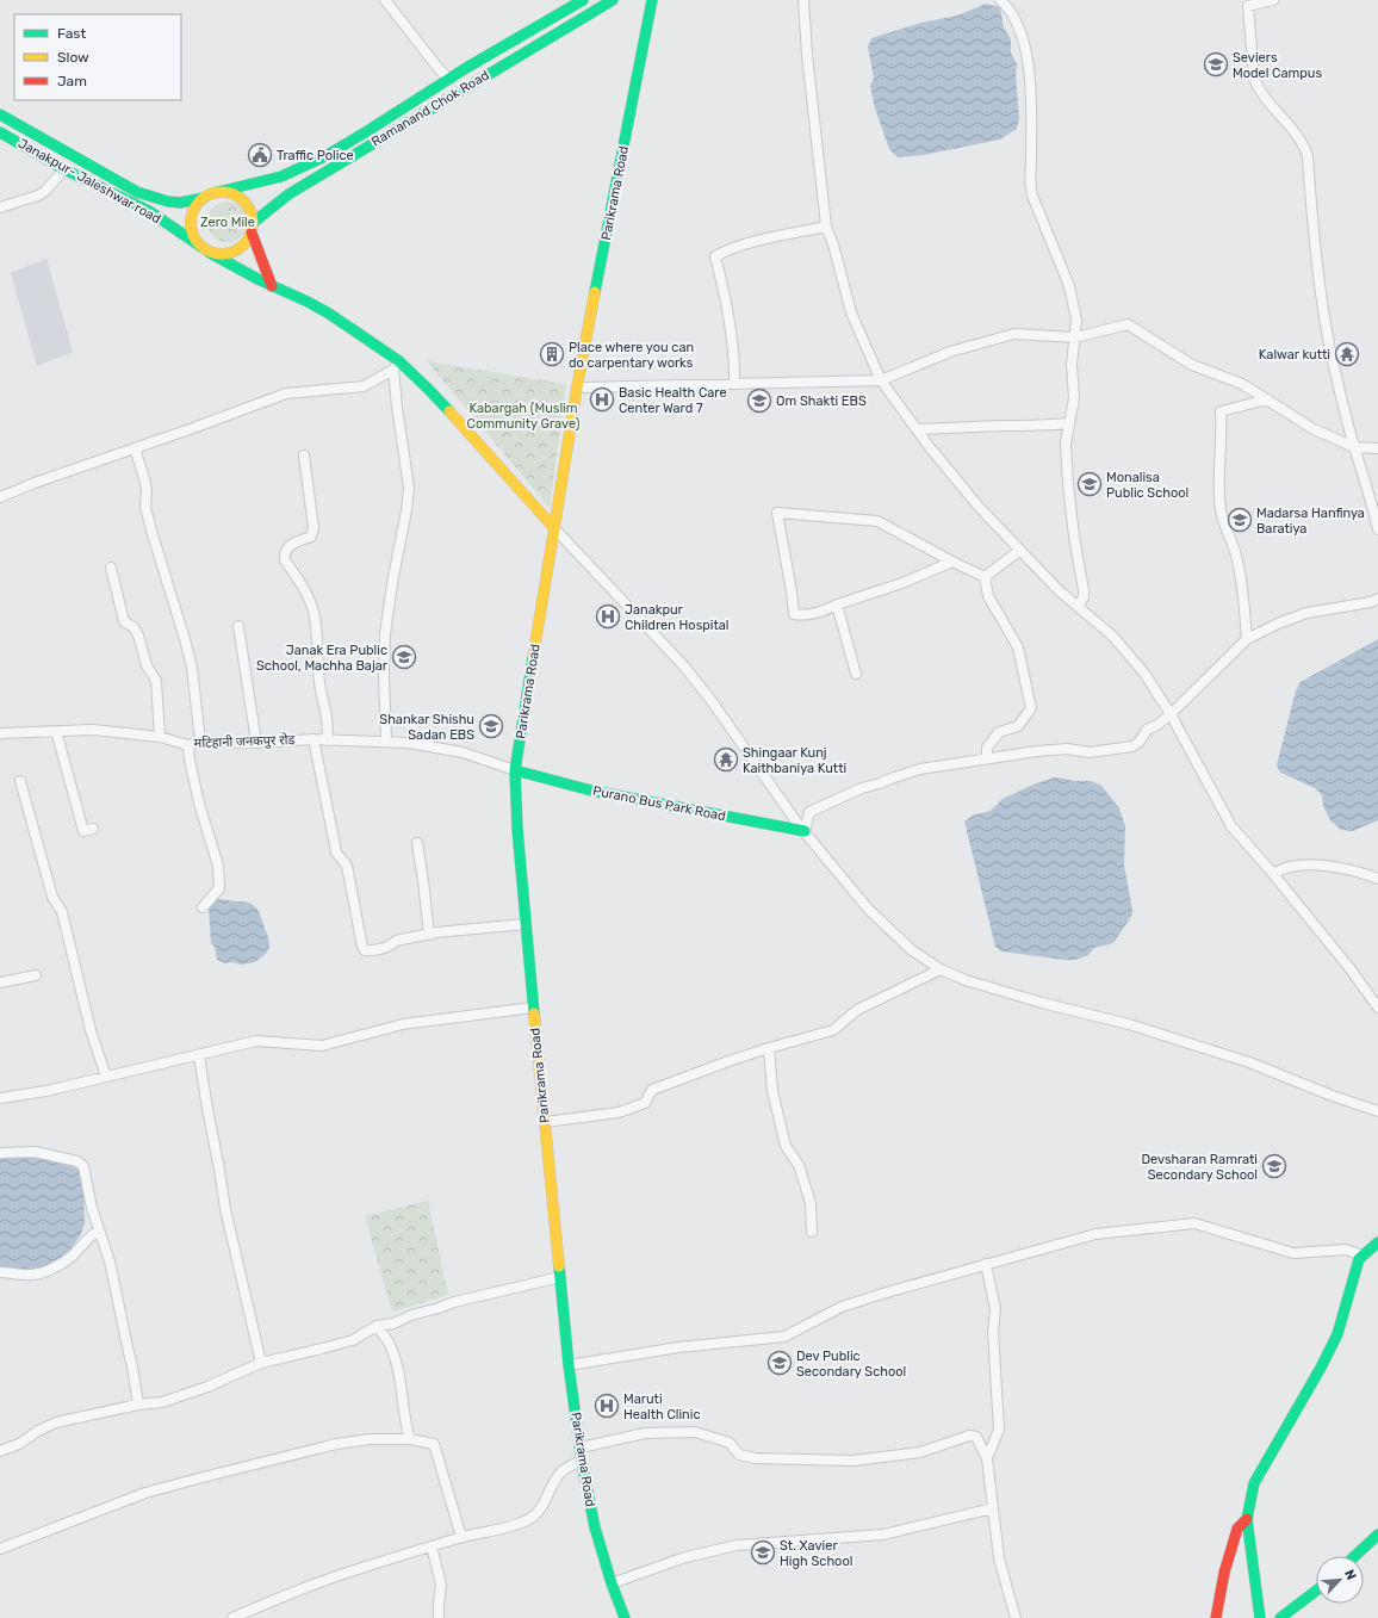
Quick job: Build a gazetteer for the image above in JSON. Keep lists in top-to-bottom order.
{
  "streets": {
    "main road": [
      "Ramanand Chok Road",
      "Janakpur- Jaleshwar road",
      "Parikrama Road",
      "Purano Bus Park Road"
    ],
    "street": ["मटिहानी जनकपुर रोड"]
  },
  "crossings": [
    ["Ramanand Chok Road", "Janakpur- Jaleshwar road"],
    ["Janakpur- Jaleshwar road", "Parikrama Road"],
    ["Parikrama Road", "मटिहानी जनकपुर रोड"],
    ["Parikrama Road", "Purano Bus Park Road"],
    ["मटिहानी जनकपुर रोड", "Purano Bus Park Road"]
  ],
  "parks": ["Zero Mile", "Kabargah (Muslim Community Grave)"],
  "places": {
    "school or university": [
      "Seviers Model Campus",
      "Om Shakti EBS",
      "Monalisa Public School",
      "Madarsa Hanfinya Baratiya",
      "Janak Era Public School, Machha Bajar",
      "Shankar Shishu Sadan EBS",
      "Devsharan Ramrati Secondary School",
      "Dev Public Secondary School",
      "St. Xavier High School"
    ],
    "public building": ["Traffic Police"],
    "building": ["Place where you can do carpentary works"],
    "temple": ["Kalwar kutti", "Shingaar Kunj Kaithbaniya Kutti"],
    "hospital": ["Basic Health Care Center Ward 7", "Janakpur Children Hospital", "Maruti Health Clinic"]
  },
  "legend": ["Fast", "Slow", "Jam"],
  "north": "top right"
}
